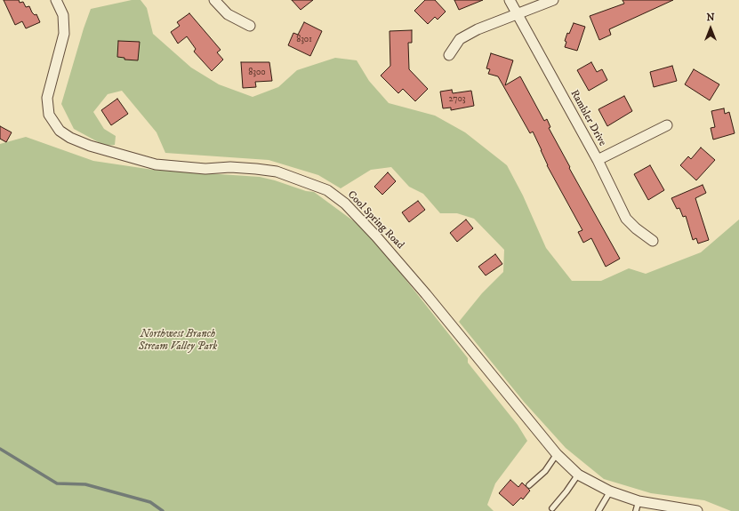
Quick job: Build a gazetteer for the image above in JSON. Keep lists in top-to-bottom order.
{
  "streets": {
    "street": ["Rambler Drive", "Cool Spring Road"]
  },
  "parks": ["Northwest Branch Stream Valley Park"],
  "house_numbers": ["8301", "8300", "2703"],
  "north": "top"
}
